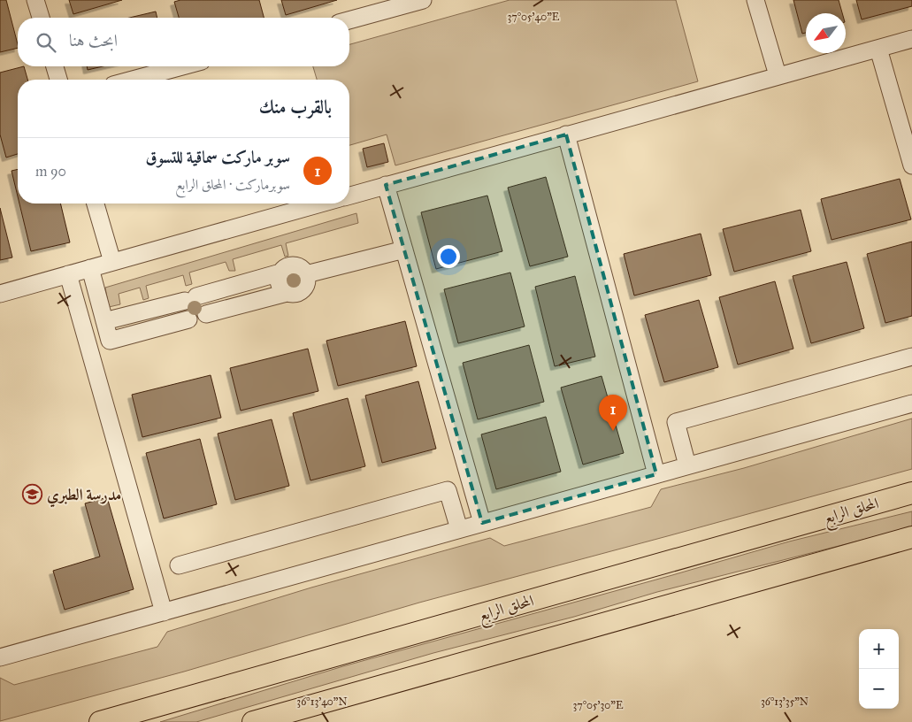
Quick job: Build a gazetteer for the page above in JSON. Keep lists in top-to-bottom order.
{
  "streets": {
    "main road": ["المحلق الرابع"]
  },
  "places": {
    "school or university": ["مدرسة الطبري"]
  },
  "north": "bottom left",
  "page": {
    "search": "ابحث هنا",
    "heading": "بالقرب منك",
    "list": [
      {
        "mark": "1",
        "name": "سوبر ماركت سماقية للتسوق",
        "note": "سوبرماركت · المحلق الرابع",
        "value": "90 m"
      }
    ],
    "pins": "1",
    "map_buttons": ["+", "−"]
  },
  "coordinates": [
    "37°05'40\"E",
    "36°13'40\"N",
    "36°13'35\"N",
    "37°05'30\"E"
  ]
}
